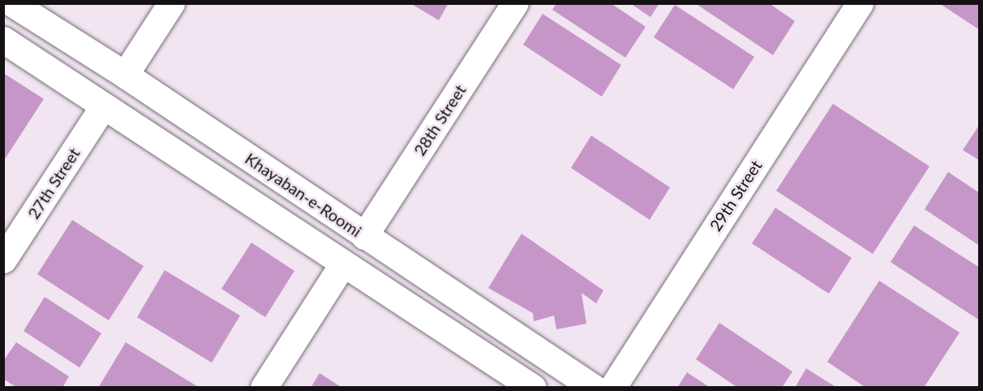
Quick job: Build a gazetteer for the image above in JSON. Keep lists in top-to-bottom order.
{
  "streets": {
    "street": [
      "28th Street",
      "27th Street",
      "Khayaban-e-Roomi",
      "29th Street"
    ]
  },
  "crossings": [
    ["28th Street", "Khayaban-e-Roomi"]
  ]
}
